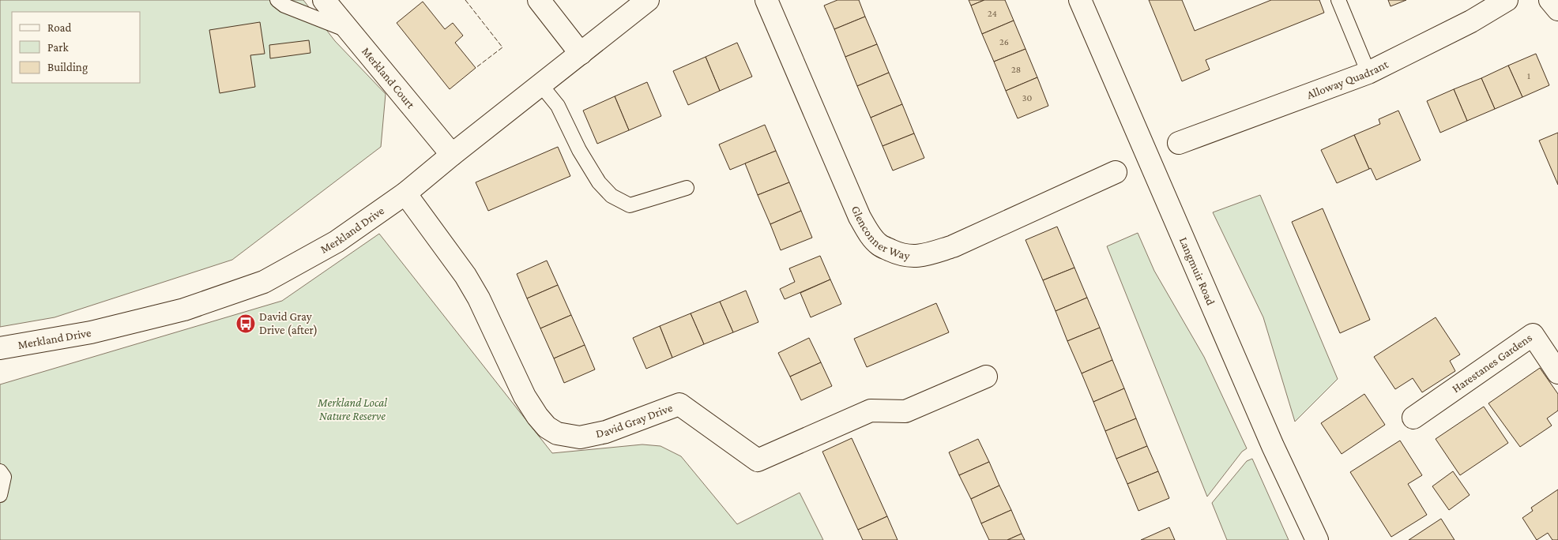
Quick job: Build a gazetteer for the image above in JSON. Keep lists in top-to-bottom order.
{
  "streets": {
    "street": [
      "Merkland Court",
      "Alloway Quadrant",
      "Glenconner Way",
      "Merkland Drive",
      "Langmuir Road",
      "Harestanes Gardens",
      "David Gray Drive"
    ]
  },
  "crossings": [
    ["Merkland Court", "Merkland Drive"],
    ["Merkland Drive", "David Gray Drive"]
  ],
  "parks": ["Merkland Local Nature Reserve"],
  "places": {
    "bus stop": ["David Gray Drive (after)"]
  },
  "house_numbers": [
    "24",
    "26",
    "28",
    "1",
    "30"
  ],
  "legend": ["Road", "Park", "Building"]
}
